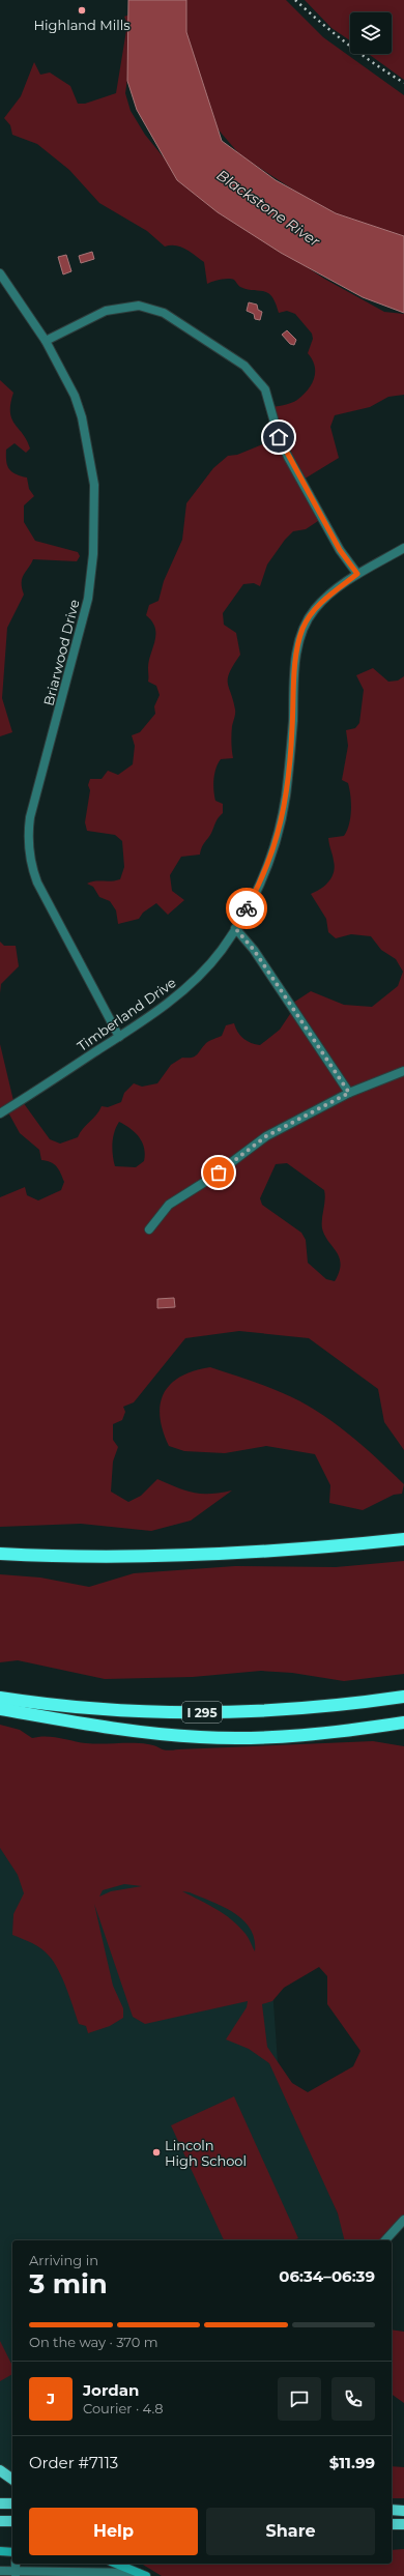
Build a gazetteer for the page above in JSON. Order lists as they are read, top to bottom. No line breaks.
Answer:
{"streets":{"highway":["I 295"],"street":["Briarwood Drive","Timberland Drive"]},"crossings":[["Briarwood Drive","Timberland Drive"]],"water":["Blackstone River"],"places":["Highland Mills","Lincoln High School"],"page":{"heading":["3 min","Arriving in","06:34–06:39"],"panel":["Jordan","Courier · 4.8","Order #7113","$11.99"],"bar":"On the way · 370 m","round":"J","buttons":["Help","Share"]}}
